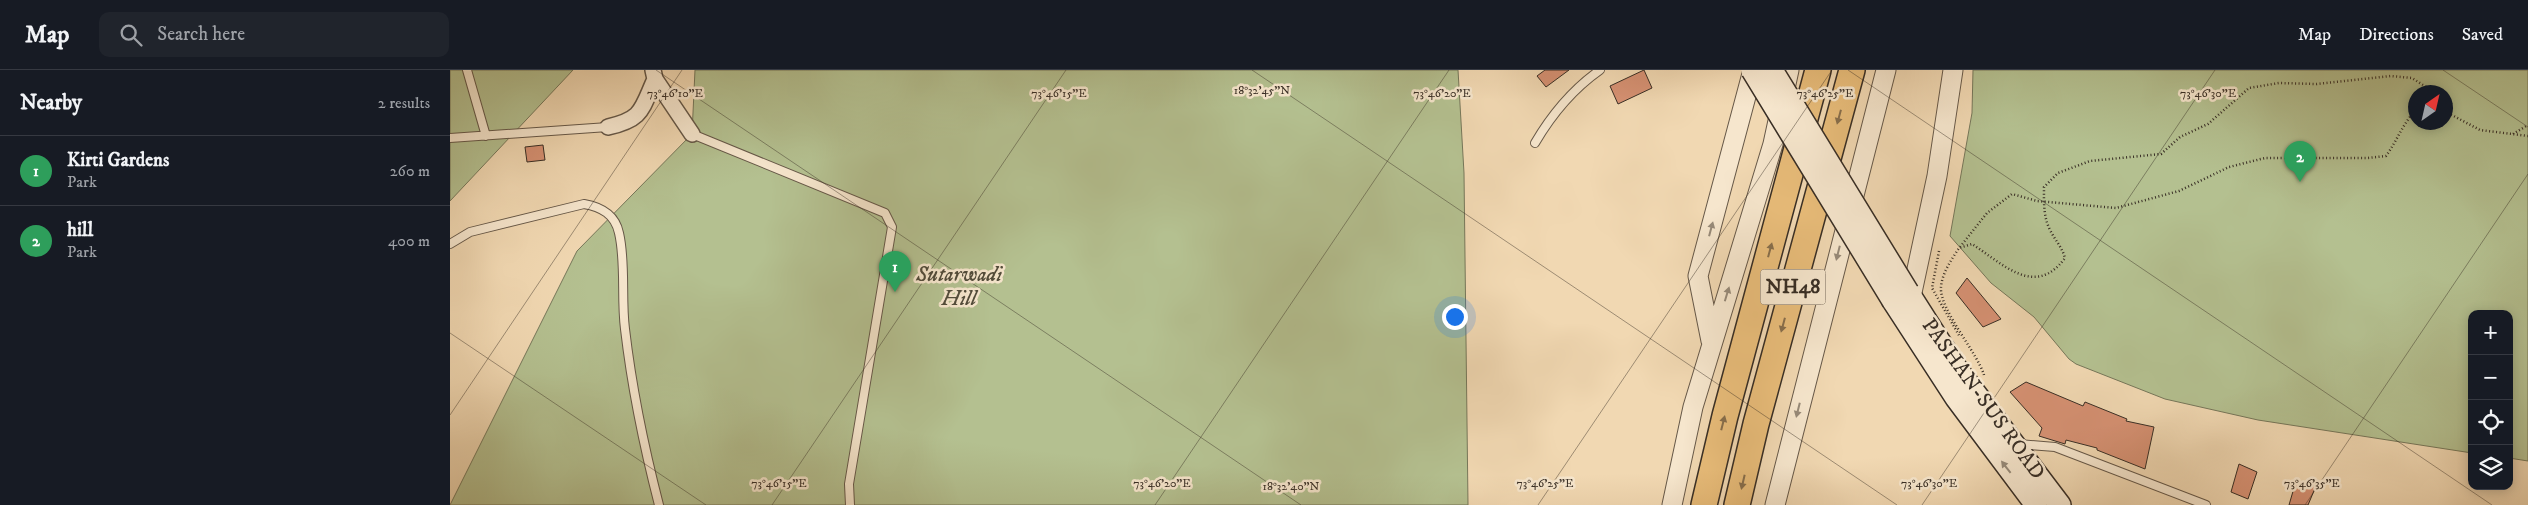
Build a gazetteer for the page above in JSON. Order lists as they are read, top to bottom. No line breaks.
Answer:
{"streets":{"highway":["NH48"],"main road":["PASHAN-SUS ROAD"]},"parks":["Sutarwadi Hill"],"north":"top right","page":{"header":"Map","search":"Search here","nav":["Map","Directions","Saved"],"heading":["Nearby","2 results"],"list":[{"mark":"1","name":"Kirti Gardens","note":"Park","value":"260 m"},{"mark":"2","name":"hill","note":"Park","value":"400 m"}],"pins":["2","1"],"map_buttons":["+","−"]},"coordinates":["18°32'45\"N","73°46'10\"E","73°46'15\"E","73°46'20\"E","73°46'30\"E","73°46'25\"E","73°46'35\"E","18°32'40\"N"]}
